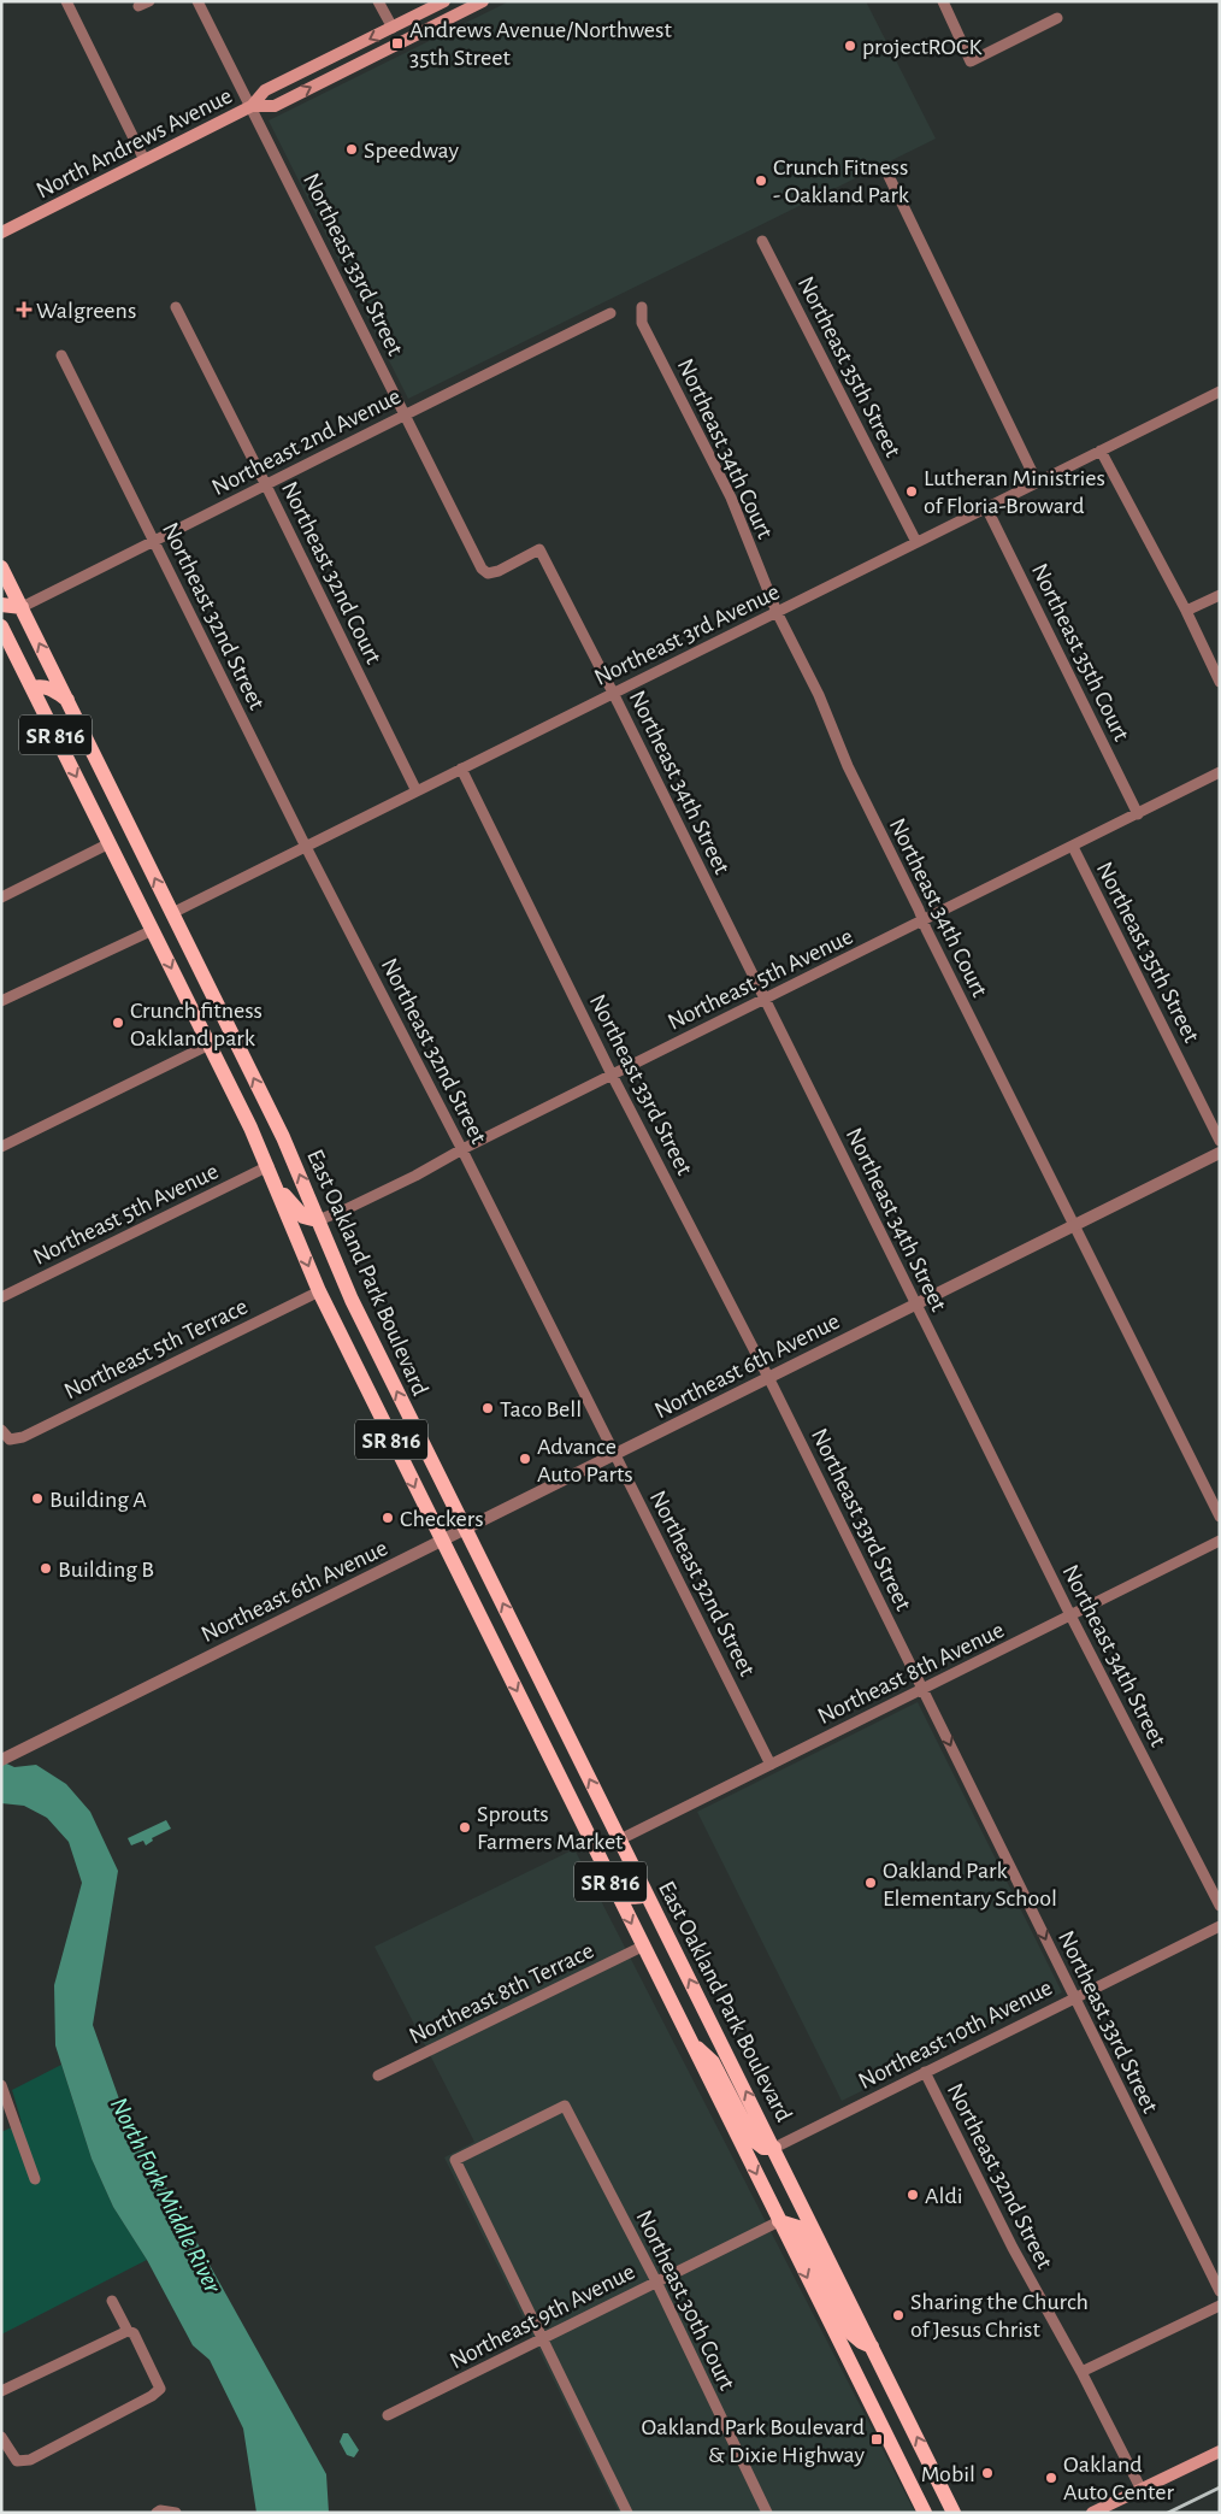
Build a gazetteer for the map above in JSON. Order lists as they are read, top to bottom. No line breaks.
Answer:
{"streets":{"main road":["North Andrews Avenue","SR 816","East Oakland Park Boulevard"],"street":["Northeast 33rd Street","Northeast 35th Street","Northeast 2nd Avenue","Northeast 34th Court","Northeast 32nd Court","Northeast 32nd Street","Northeast 3rd Avenue","Northeast 35th Court","Northeast 34th Street","Northeast 5th Avenue","Northeast 5th Terrace","Northeast 6th Avenue","Northeast 8th Avenue","Northeast 8th Terrace","Northeast 10th Avenue","Northeast 30th Court","Northeast 9th Avenue"]},"crossings":[["North Andrews Avenue","Northeast 33rd Street"],["Northeast 33rd Street","Northeast 2nd Avenue"],["Northeast 33rd Street","Northeast 3rd Avenue"],["Northeast 33rd Street","Northeast 34th Street"],["Northeast 33rd Street","Northeast 5th Avenue"],["Northeast 33rd Street","Northeast 6th Avenue"],["Northeast 33rd Street","Northeast 8th Avenue"],["Northeast 33rd Street","Northeast 10th Avenue"],["Northeast 35th Street","Northeast 3rd Avenue"],["Northeast 35th Street","Northeast 5th Avenue"],["Northeast 2nd Avenue","Northeast 32nd Court"],["Northeast 2nd Avenue","Northeast 32nd Street"],["Northeast 2nd Avenue","East Oakland Park Boulevard"],["Northeast 34th Court","Northeast 3rd Avenue"],["Northeast 34th Court","Northeast 5th Avenue"],["Northeast 34th Court","Northeast 6th Avenue"],["Northeast 32nd Court","Northeast 3rd Avenue"],["Northeast 32nd Street","Northeast 3rd Avenue"],["Northeast 32nd Street","Northeast 5th Avenue"],["Northeast 32nd Street","Northeast 6th Avenue"],["Northeast 32nd Street","Northeast 8th Avenue"],["Northeast 32nd Street","Northeast 10th Avenue"],["Northeast 3rd Avenue","Northeast 35th Court"],["Northeast 3rd Avenue","Northeast 34th Street"],["Northeast 3rd Avenue","East Oakland Park Boulevard"],["Northeast 35th Court","Northeast 5th Avenue"],["Northeast 34th Street","Northeast 5th Avenue"],["Northeast 34th Street","Northeast 6th Avenue"],["Northeast 34th Street","Northeast 8th Avenue"],["Northeast 5th Avenue","East Oakland Park Boulevard"],["East Oakland Park Boulevard","Northeast 5th Terrace"],["East Oakland Park Boulevard","Northeast 6th Avenue"],["East Oakland Park Boulevard","Northeast 8th Avenue"],["East Oakland Park Boulevard","Northeast 8th Terrace"],["East Oakland Park Boulevard","Northeast 10th Avenue"],["East Oakland Park Boulevard","Northeast 9th Avenue"],["Northeast 30th Court","Northeast 9th Avenue"]],"water":["North Fork Middle River"],"places":{"transit":["Andrews Avenue/Northwest 35th Street","Oakland Park Boulevard & Dixie Highway"],"other":["projectROCK","Speedway","Crunch Fitness - Oakland Park","Lutheran Ministries of Floria-Broward","Crunch fitness Oakland park","Taco Bell","Advance Auto Parts","Building A","Checkers","Building B","Sprouts Farmers Market","Oakland Park Elementary School","Aldi","Sharing the Church of Jesus Christ","Mobil","Oakland Auto Center"],"health":["Walgreens"]}}
